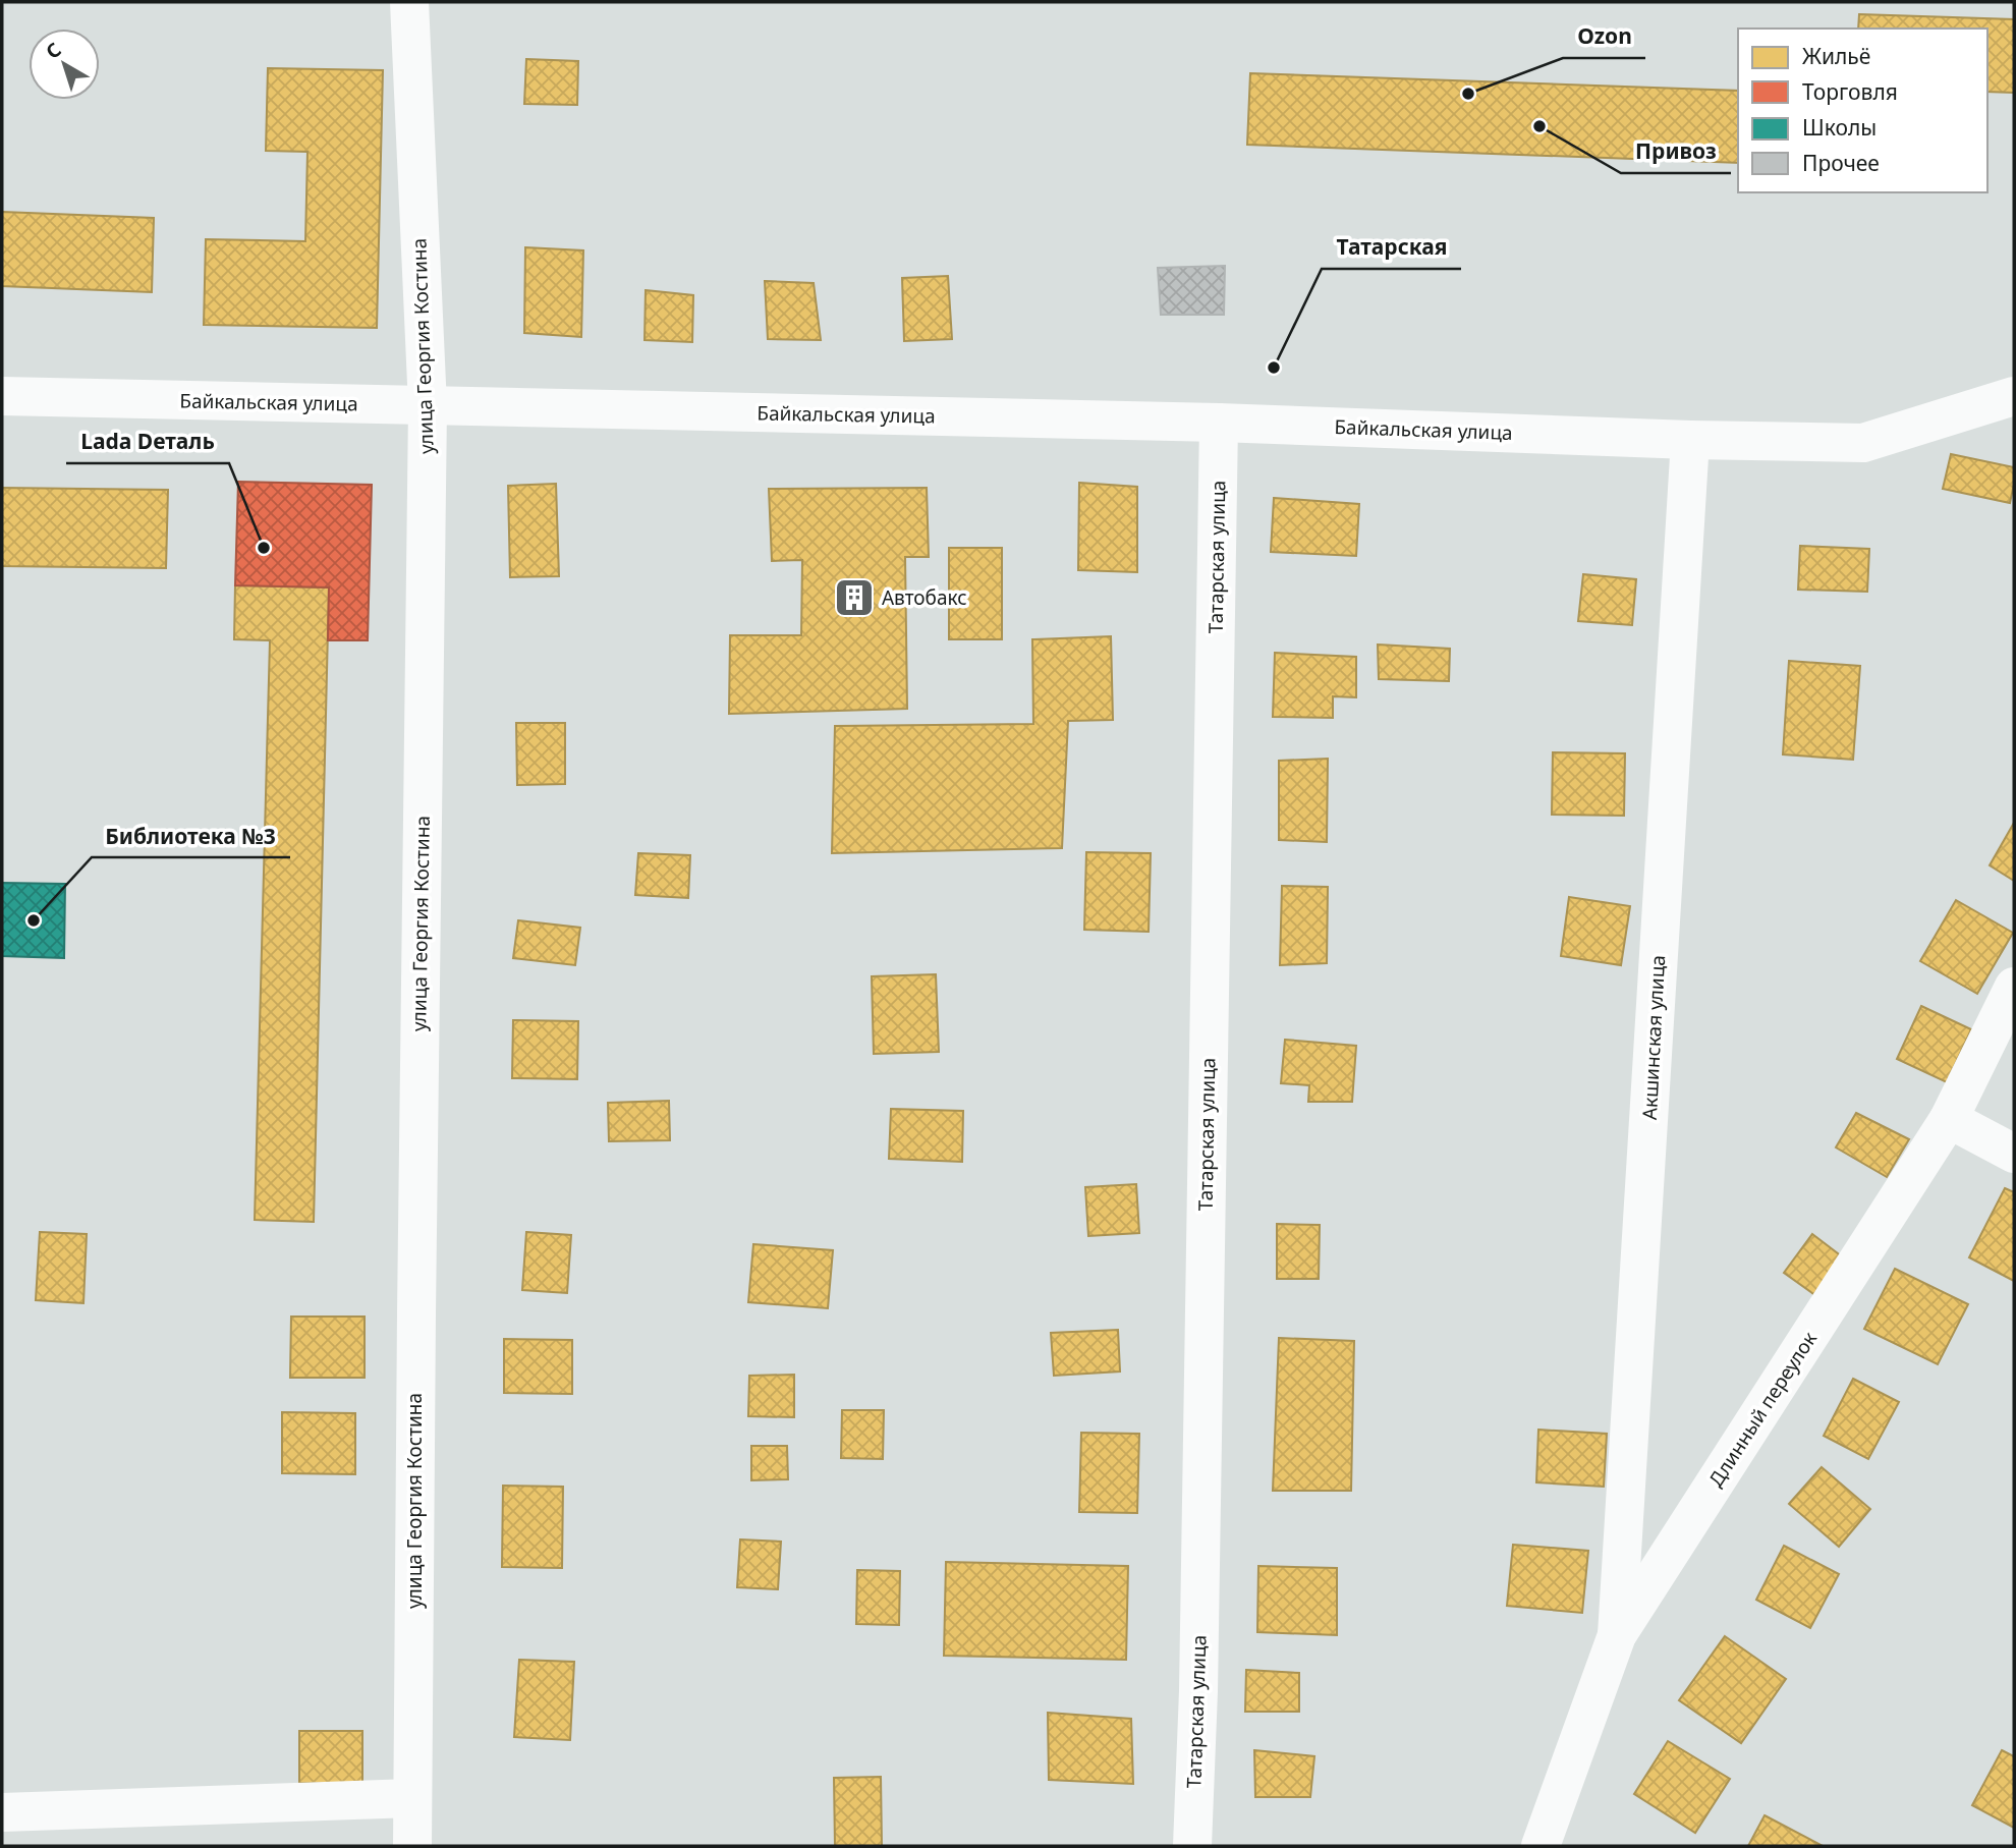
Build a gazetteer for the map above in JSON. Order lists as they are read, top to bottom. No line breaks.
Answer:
{"streets":{"street":["улица Георгия Костина","Байкальская улица","Татарская улица","Акшинская улица","Длинный переулок"]},"crossings":[["улица Георгия Костина","Байкальская улица"],["Байкальская улица","Татарская улица"],["Байкальская улица","Акшинская улица"],["Акшинская улица","Длинный переулок"]],"places":{"other":["Ozon","Привоз","Татарская","Lada Dеталь","Библиотека №3"],"building":["Автобакс"]},"legend":["Жильё","Торговля","Школы","Прочее"],"north":"top left"}
